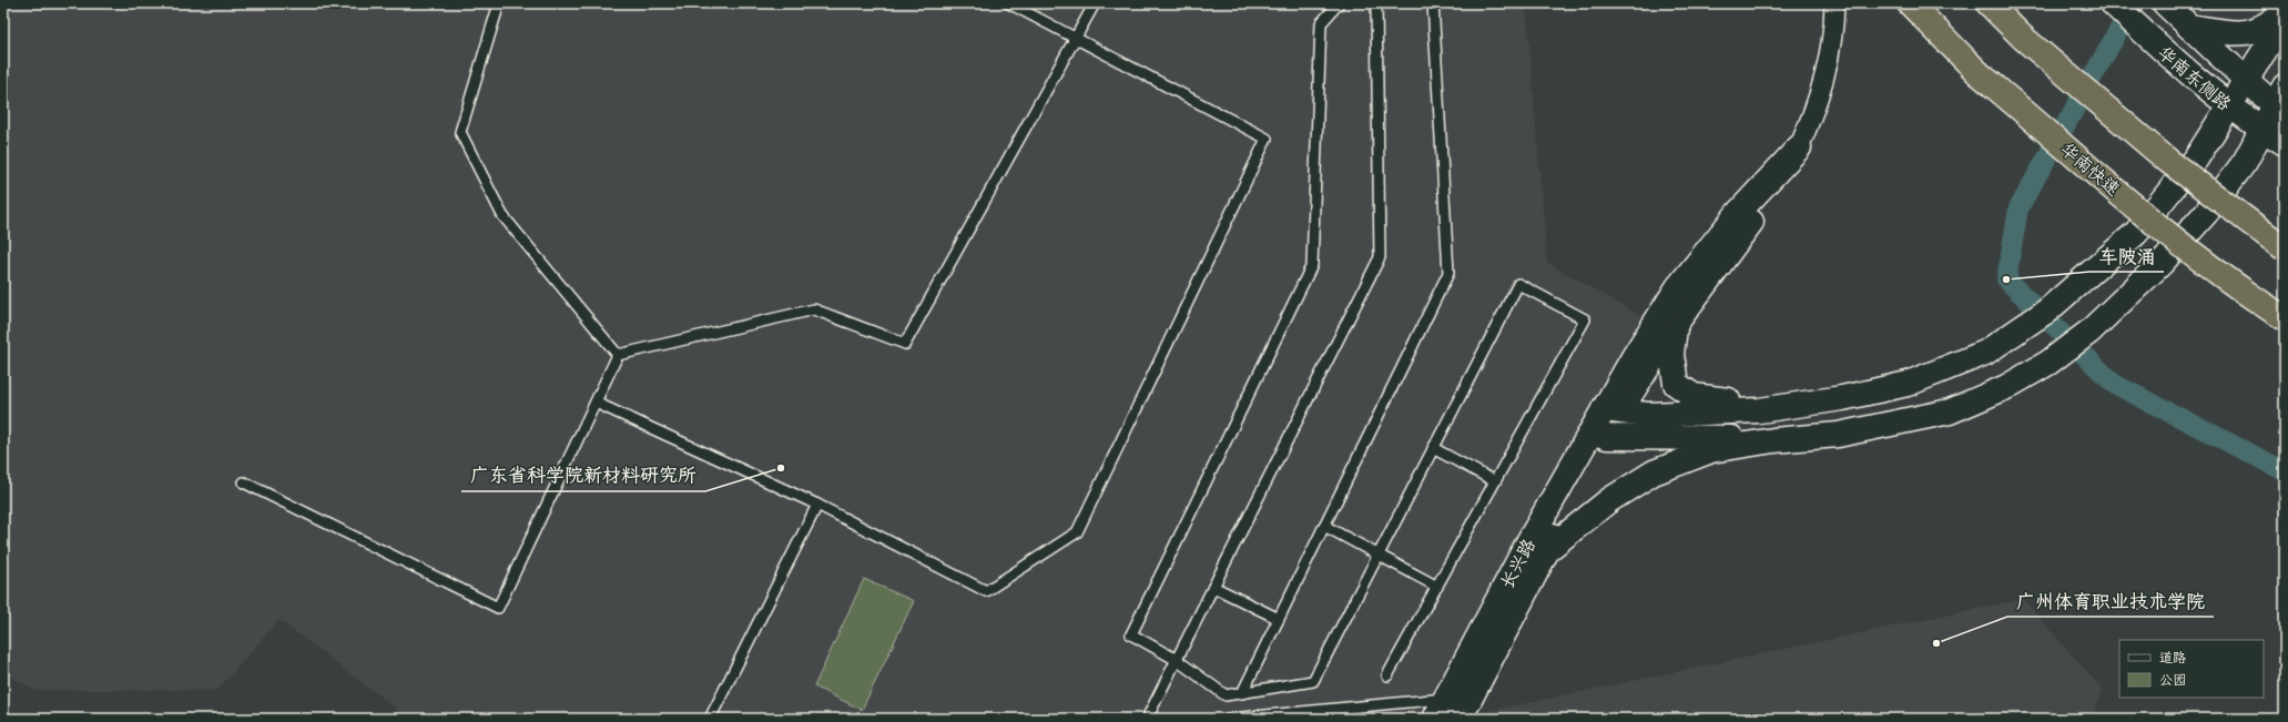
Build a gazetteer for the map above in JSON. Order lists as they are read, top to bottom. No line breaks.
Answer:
{"streets":{"highway":["华南快速"],"street":["华南东侧路","长兴路"]},"places":["车陂涌","广东省科学院新材料研究所","广州体育职业技术学院"],"legend":["道路","公园"]}
